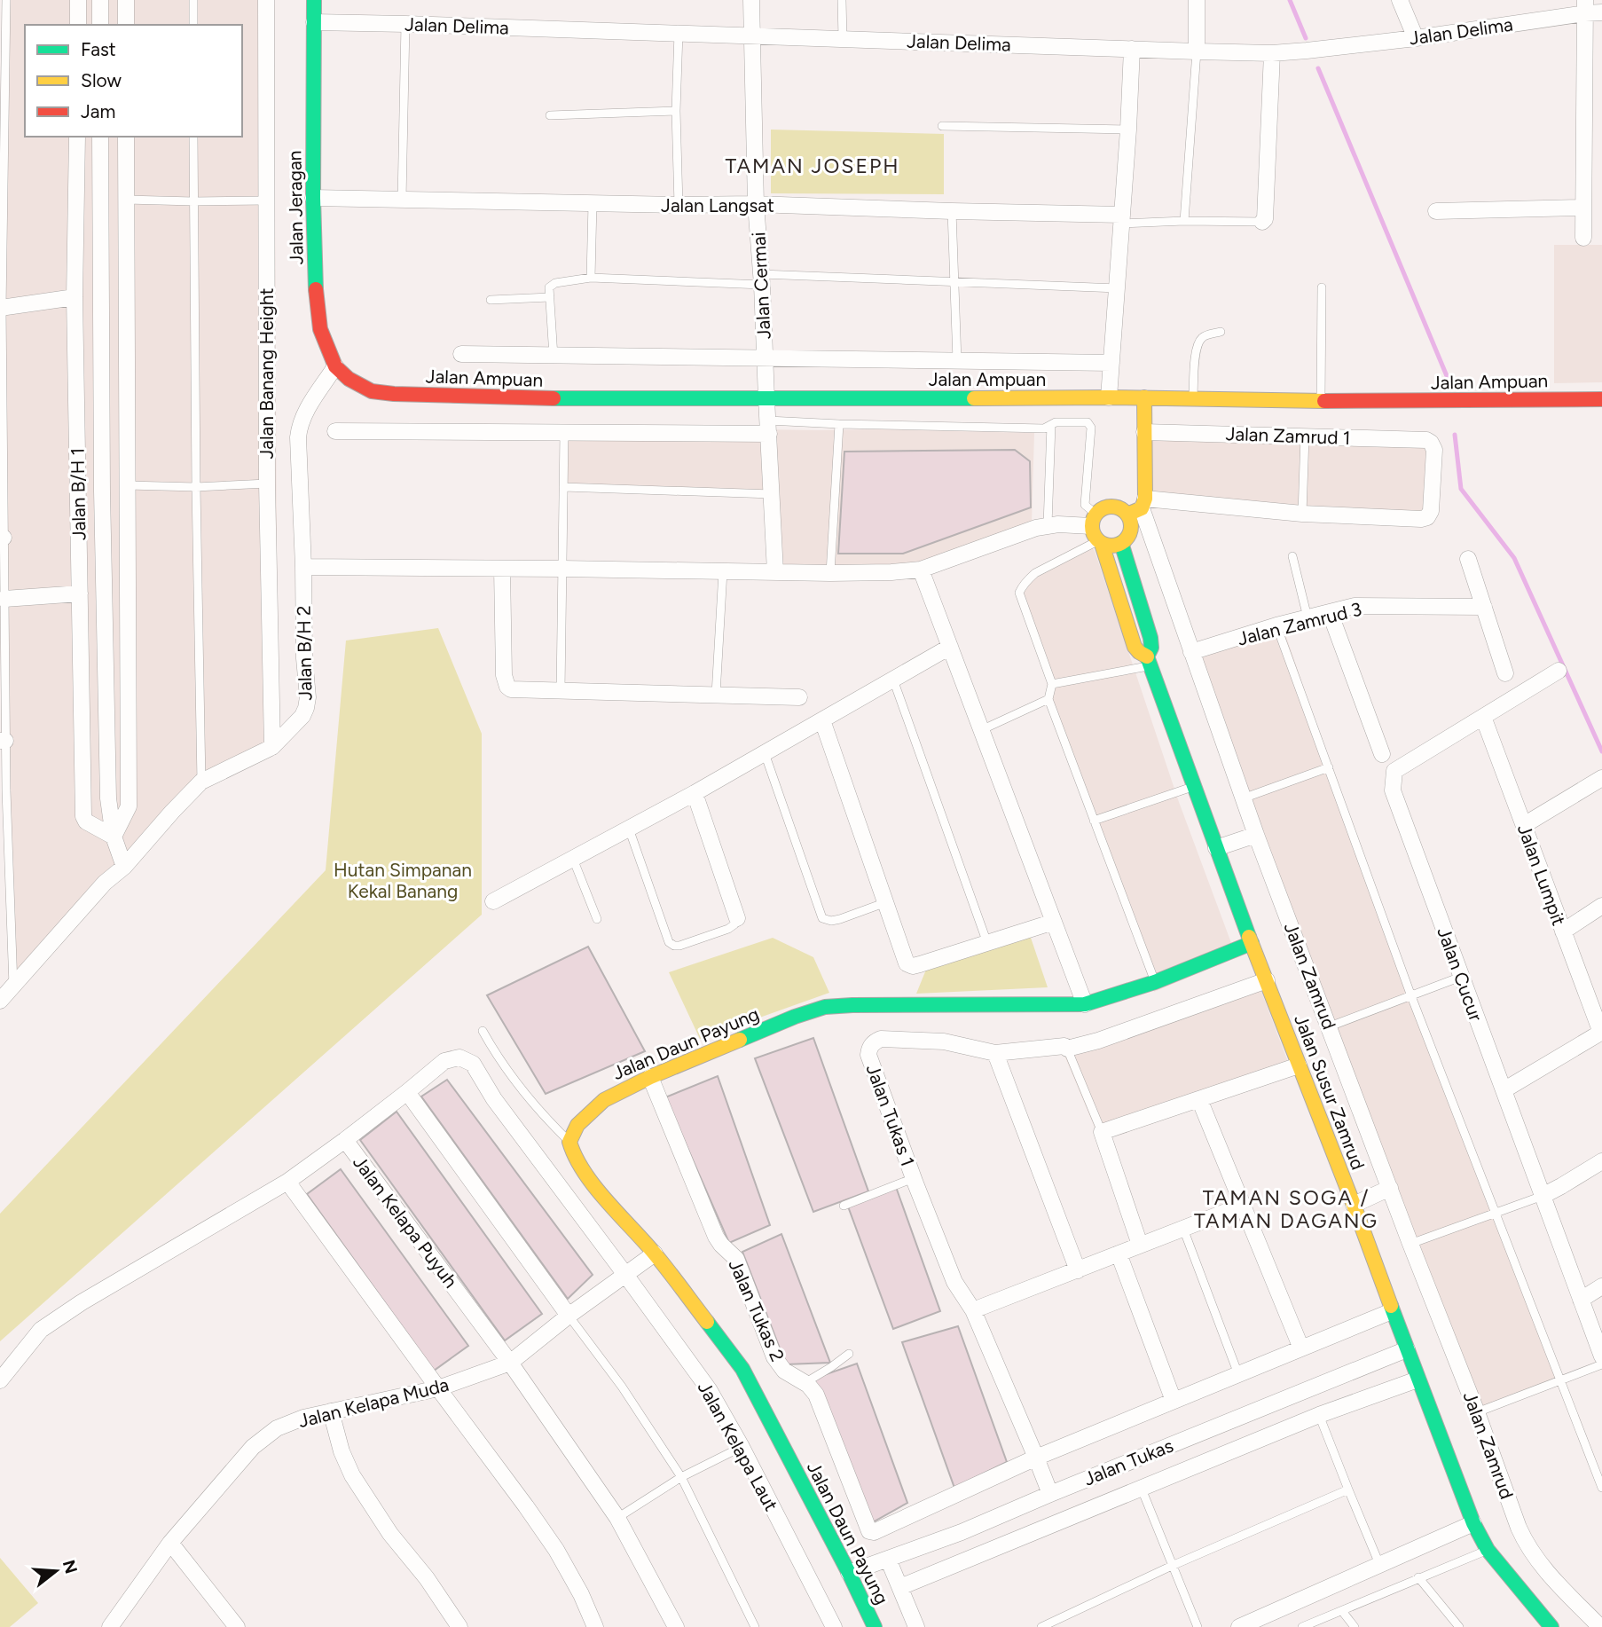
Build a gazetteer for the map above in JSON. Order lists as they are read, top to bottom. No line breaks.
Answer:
{"streets":{"street":["Jalan Delima","Jalan Langsat","Jalan Jeragan","Jalan Cermai","Jalan Banang Height","Jalan Ampuan","Jalan Zamrud 1","Jalan B/H 1","Jalan Zamrud 3","Jalan B/H 2","Jalan Lumpit","Jalan Cucur","Jalan Zamrud","Jalan Daun Payung","Jalan Susur Zamrud","Jalan Tukas 1","Jalan Kelapa Puyuh","Jalan Tukas 2","Jalan Kelapa Muda","Jalan Kelapa Laut","Jalan Tukas"]},"crossings":[["Jalan Delima","Jalan Jeragan"],["Jalan Delima","Jalan Cermai"],["Jalan Langsat","Jalan Jeragan"],["Jalan Langsat","Jalan Cermai"],["Jalan Jeragan","Jalan Ampuan"],["Jalan Jeragan","Jalan B/H 2"],["Jalan Cermai","Jalan Ampuan"],["Jalan Banang Height","Jalan B/H 2"],["Jalan Ampuan","Jalan B/H 2"],["Jalan Ampuan","Jalan Zamrud"],["Jalan Zamrud 1","Jalan Zamrud"],["Jalan Zamrud 3","Jalan Zamrud"],["Jalan Lumpit","Jalan Cucur"],["Jalan Daun Payung","Jalan Susur Zamrud"],["Jalan Daun Payung","Jalan Tukas 2"],["Jalan Daun Payung","Jalan Kelapa Muda"],["Jalan Daun Payung","Jalan Tukas"],["Jalan Susur Zamrud","Jalan Tukas 1"],["Jalan Susur Zamrud","Jalan Tukas"],["Jalan Tukas 1","Jalan Tukas 2"],["Jalan Tukas 1","Jalan Tukas"],["Jalan Kelapa Puyuh","Jalan Kelapa Muda"],["Jalan Kelapa Puyuh","Jalan Kelapa Laut"],["Jalan Kelapa Muda","Jalan Kelapa Laut"]],"districts":["TAMAN JOSEPH","TAMAN SOGA / TAMAN DAGANG"],"parks":["Hutan Simpanan Kekal Banang"],"legend":["Fast","Slow","Jam"],"north":"right"}
